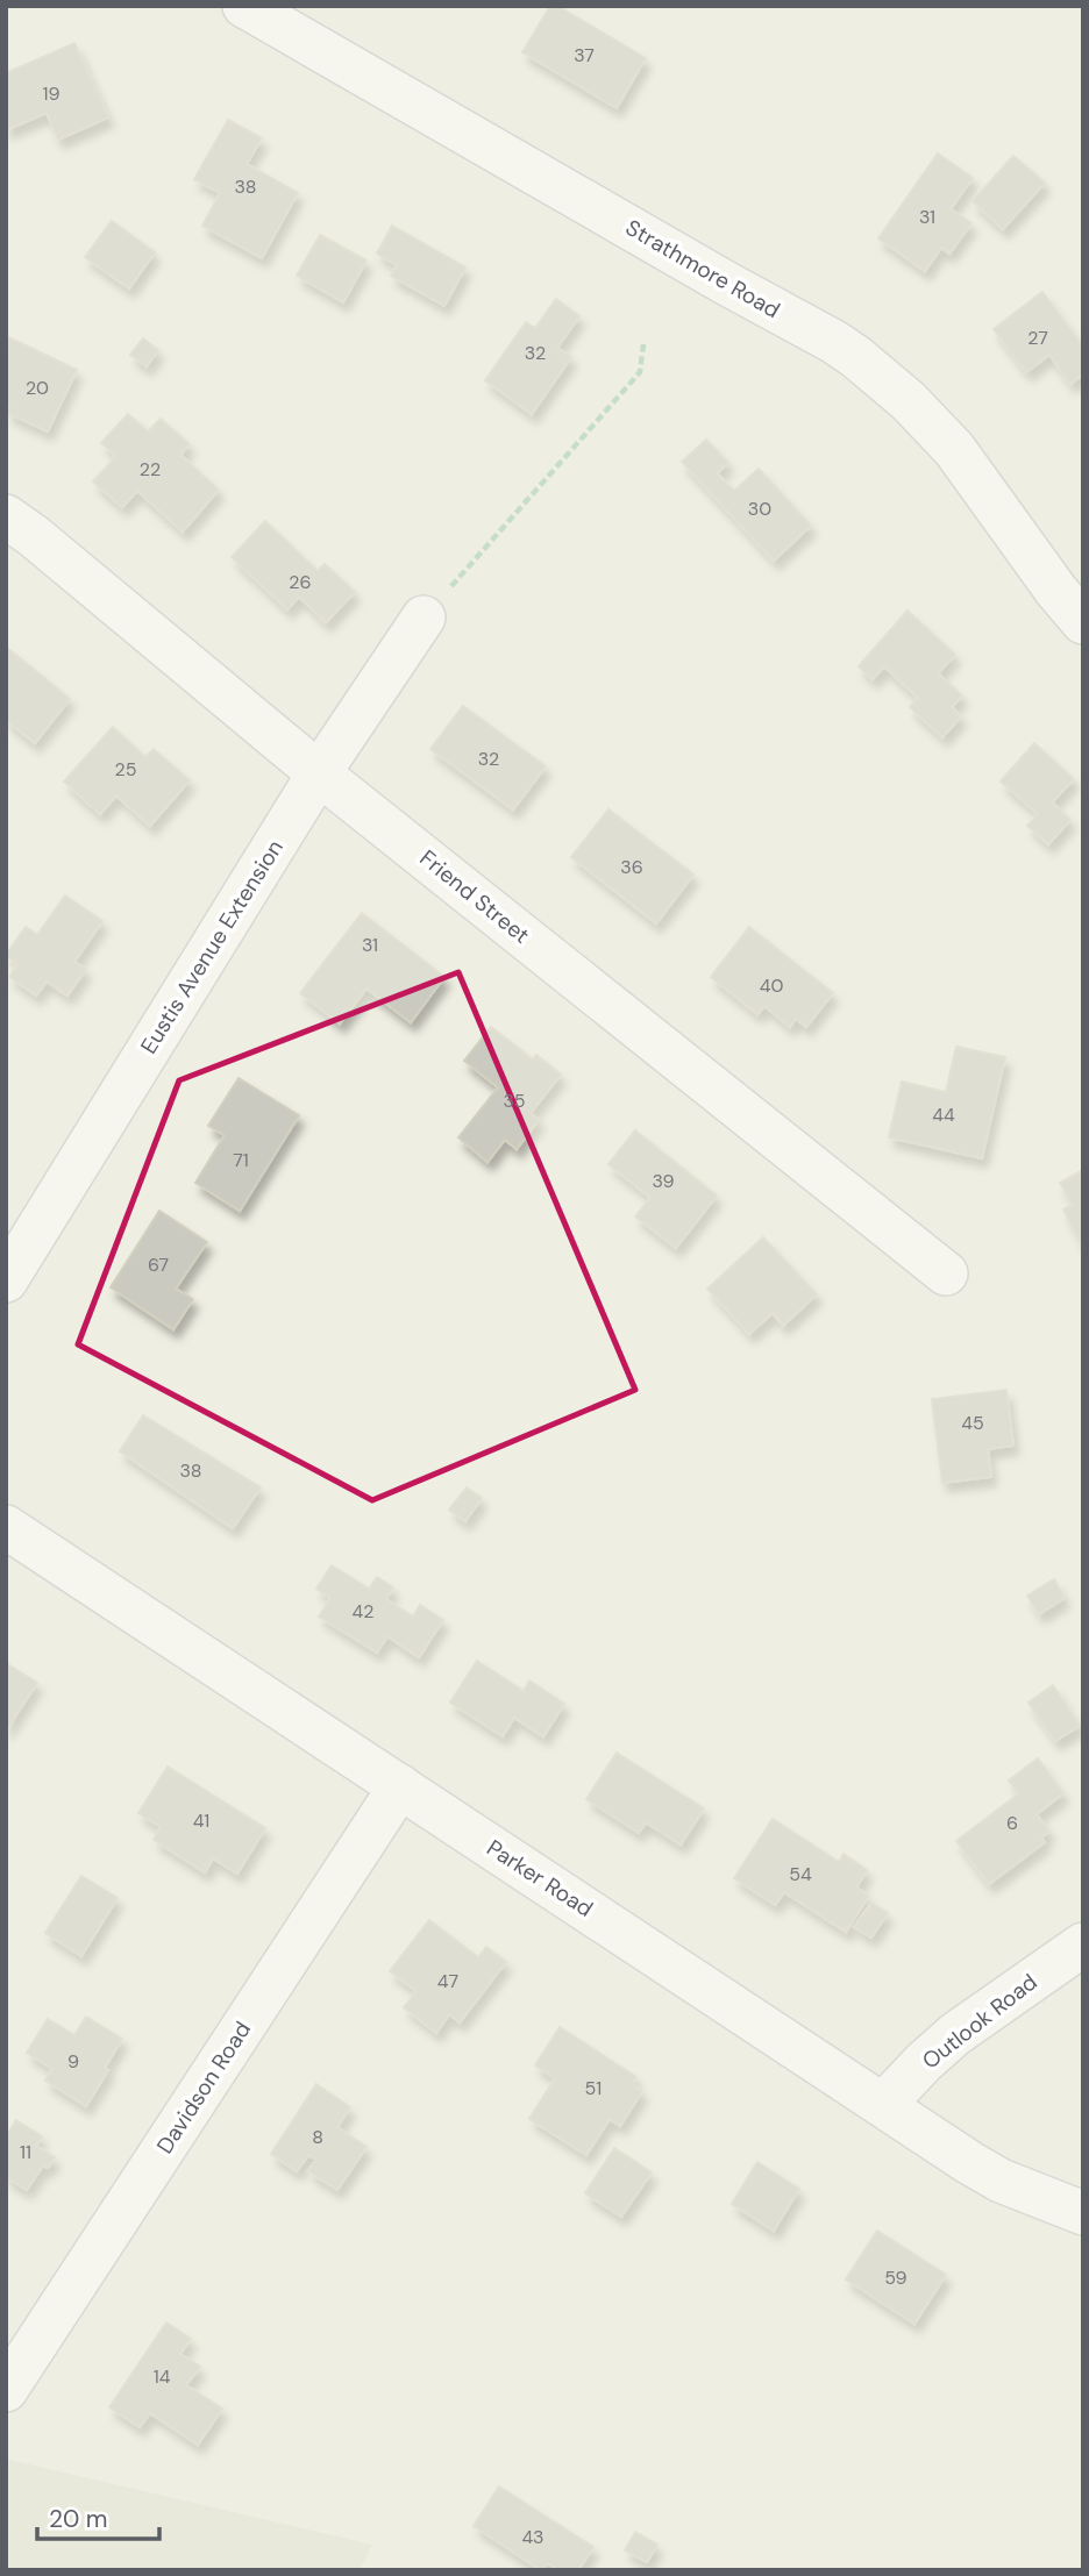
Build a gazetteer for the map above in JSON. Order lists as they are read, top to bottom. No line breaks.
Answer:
{"streets":{"street":["Strathmore Road","Friend Street","Eustis Avenue Extension","Parker Road","Outlook Road","Davidson Road"]},"crossings":[["Friend Street","Eustis Avenue Extension"],["Parker Road","Outlook Road"],["Parker Road","Davidson Road"]],"house_numbers":["37","19","38","31","27","32","20","22","30","26","32","25","36","31","40","35","44","71","39","67","45","38","42","41","6","54","47","9","51","8","11","59","14","43"],"scale_bar":"20 m"}
